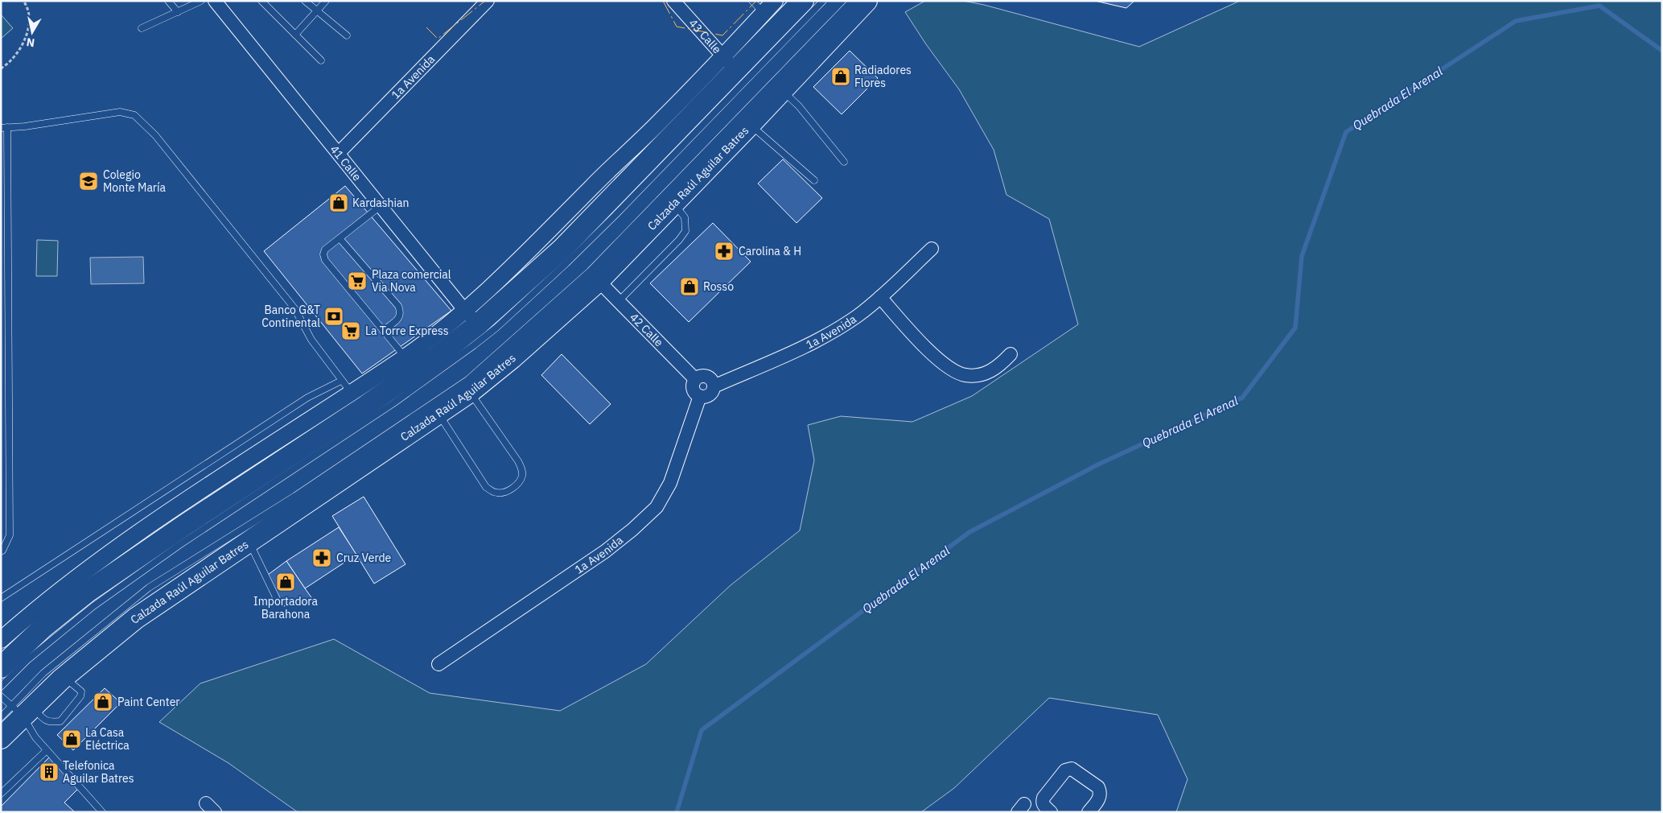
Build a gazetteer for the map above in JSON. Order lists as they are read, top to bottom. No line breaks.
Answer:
{"streets":{"highway":["Calzada Raúl Aguilar Batres"],"street":["43 Calle","1a Avenida","41 Calle","42 Calle"]},"crossings":[["1a Avenida","41 Calle"],["1a Avenida","42 Calle"],["Calzada Raúl Aguilar Batres","42 Calle"]],"water":["Quebrada El Arenal"],"places":{"shop":["Radiadores Flores","Kardashian","Rosso","Importadora Barahona","Paint Center","La Casa Eléctrica"],"school or university":["Colegio Monte María"],"pharmacy":["Carolina & H","Cruz Verde"],"supermarket":["Plaza comercial Via Nova","La Torre Express"],"bank":["Banco G&T Continental"],"building":["Telefonica Aguilar Batres"]},"north":"bottom"}
